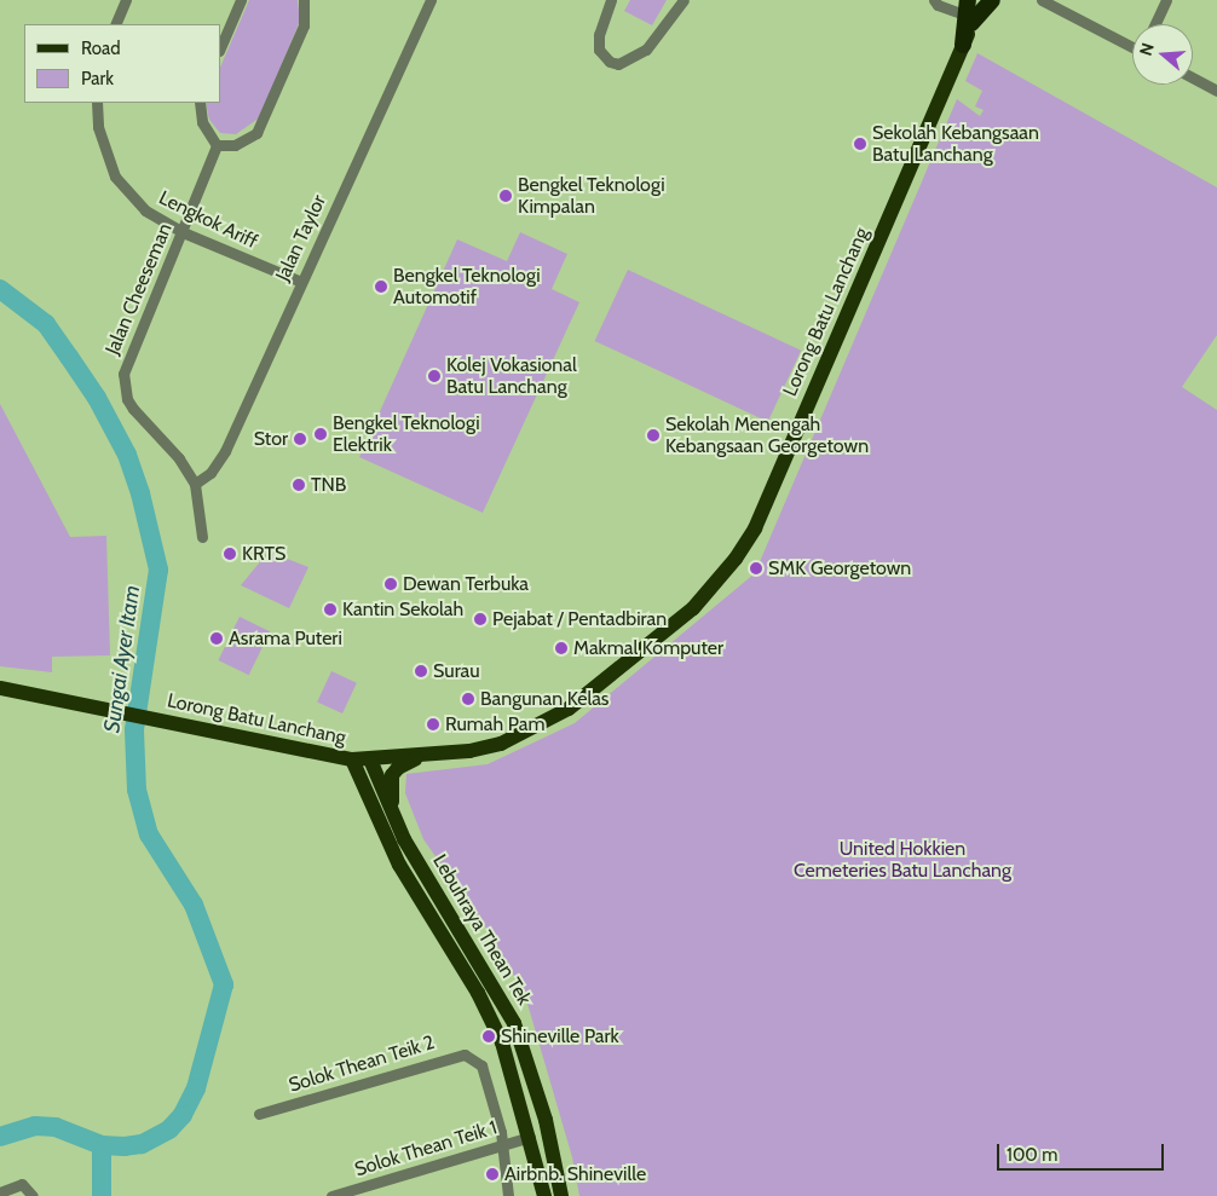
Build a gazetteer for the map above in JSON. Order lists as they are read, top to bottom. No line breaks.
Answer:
{"streets":{"main road":["Lorong Batu Lanchang","Lebuhraya Thean Tek"],"street":["Lengkok Ariff","Jalan Taylor","Jalan Cheeseman","Solok Thean Teik 2","Solok Thean Teik 1"]},"crossings":[["Lengkok Ariff","Jalan Taylor"],["Lengkok Ariff","Jalan Cheeseman"],["Jalan Taylor","Jalan Cheeseman"],["Lorong Batu Lanchang","Lebuhraya Thean Tek"],["Lebuhraya Thean Tek","Solok Thean Teik 1"],["Solok Thean Teik 2","Solok Thean Teik 1"]],"water":["Sungai Ayer Itam"],"parks":["United Hokkien Cemeteries Batu Lanchang"],"places":["Sekolah Kebangsaan Batu Lanchang","Bengkel Teknologi Kimpalan","Bengkel Teknologi Automotif","Kolej Vokasional Batu Lanchang","Bengkel Teknologi Elektrik","Sekolah Menengah Kebangsaan Georgetown","Stor","TNB","KRTS","SMK Georgetown","Dewan Terbuka","Kantin Sekolah","Pejabat / Pentadbiran","Asrama Puteri","Makmal Komputer","Surau","Bangunan Kelas","Rumah Pam","Shineville Park","Airbnb. Shineville"],"legend":["Road","Park"],"scale_bar":"100 m","north":"left"}
